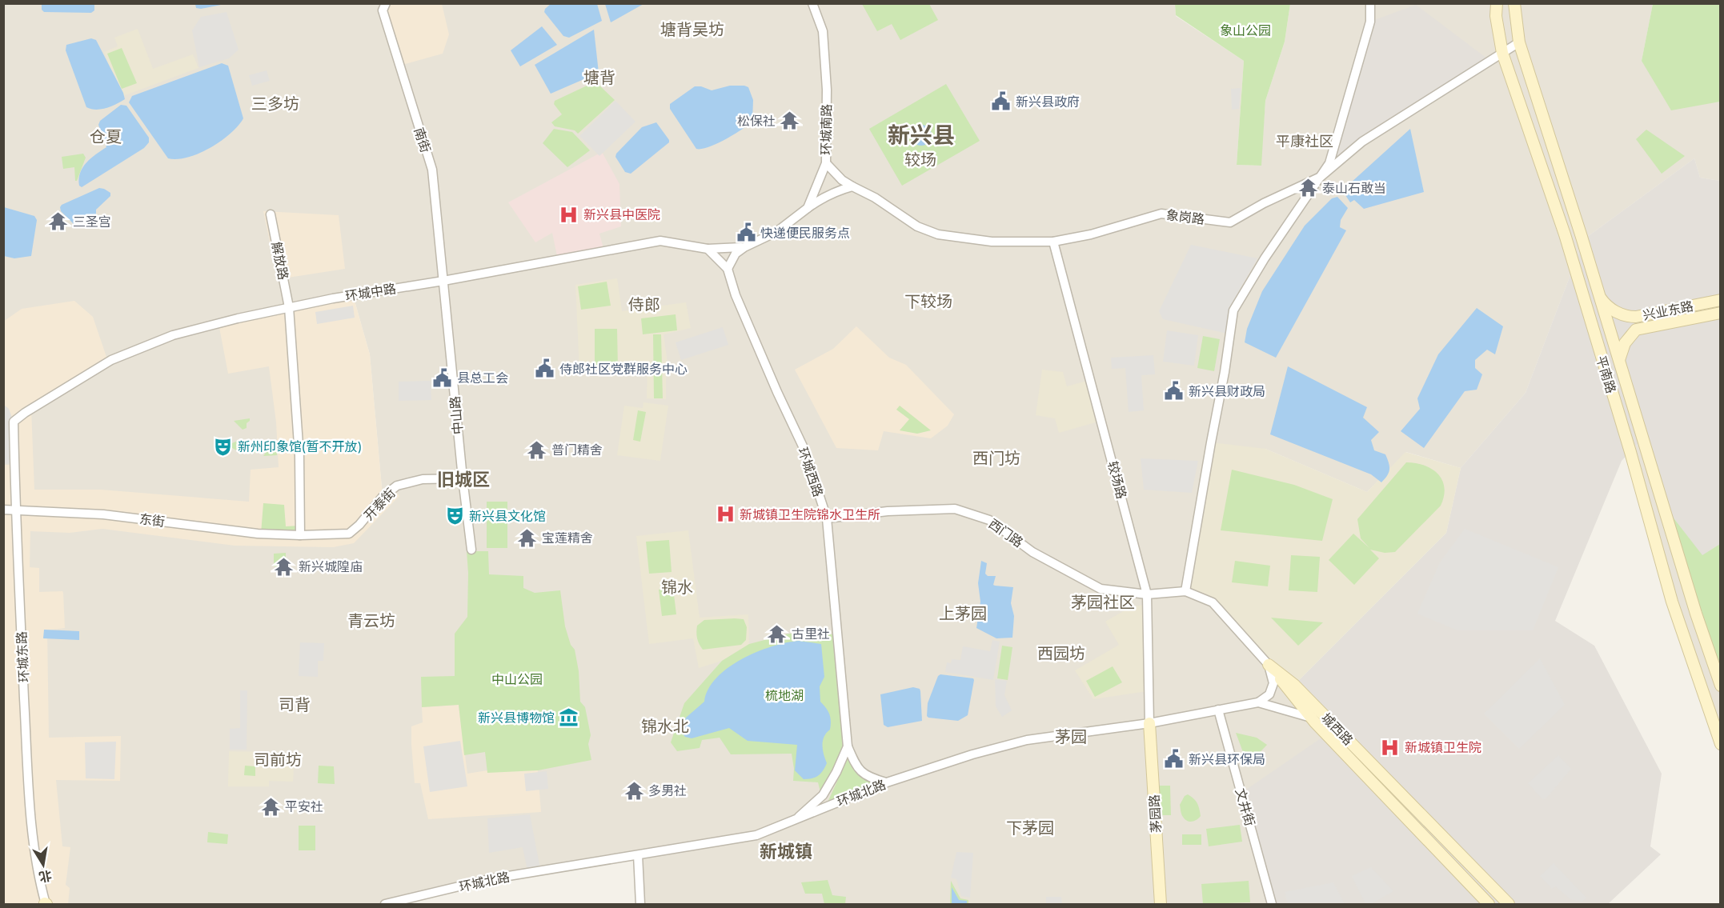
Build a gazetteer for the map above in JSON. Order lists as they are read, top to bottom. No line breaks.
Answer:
{"streets":{"main road":["兴业东路","平南路","城西路","茅园路"],"street":["环城南路","南街","象岗路","解放路","环城中路","中山路","环城西路","较场路","开泰街","东街","西门路","环城东路","环城北路","文井街"]},"crossings":[["环城南路","象岗路"],["南街","环城中路"],["南街","中山路"],["象岗路","平南路"],["象岗路","较场路"],["解放路","环城中路"],["解放路","开泰街"],["解放路","东街"],["环城中路","中山路"],["环城中路","环城东路"],["兴业东路","平南路"],["中山路","开泰街"],["环城西路","西门路"],["环城西路","环城北路"],["较场路","西门路"],["较场路","城西路"],["较场路","环城北路"],["较场路","茅园路"],["开泰街","东街"],["东街","环城东路"],["西门路","城西路"],["城西路","环城北路"],["环城北路","文井街"],["环城北路","茅园路"]],"districts":["塘背吴坊","塘背","三多坊","新兴县","仓夏","平康社区","较场","下较场","侍郎","西门坊","旧城区","锦水","茅园社区","上茅园","青云坊","西园坊","司背","锦水北","茅园","司前坊","下茅园","新城镇"],"parks":["象山公园","中山公园","梳地湖"],"places":{"public building":["新兴县政府","快递便民服务点","侍郎社区党群服务中心","县总工会","新兴县财政局","新兴县环保局"],"temple":["松保社","泰山石敢当","三圣宫","普门精舍","宝莲精舍","新兴城隍庙","古里社","多男社","平安社"],"hospital":["新兴县中医院","新城镇卫生院锦水卫生所","新城镇卫生院"],"theatre":["新州印象馆(暂不开放)","新兴县文化馆"],"museum":["新兴县博物馆"]},"north":"bottom"}
